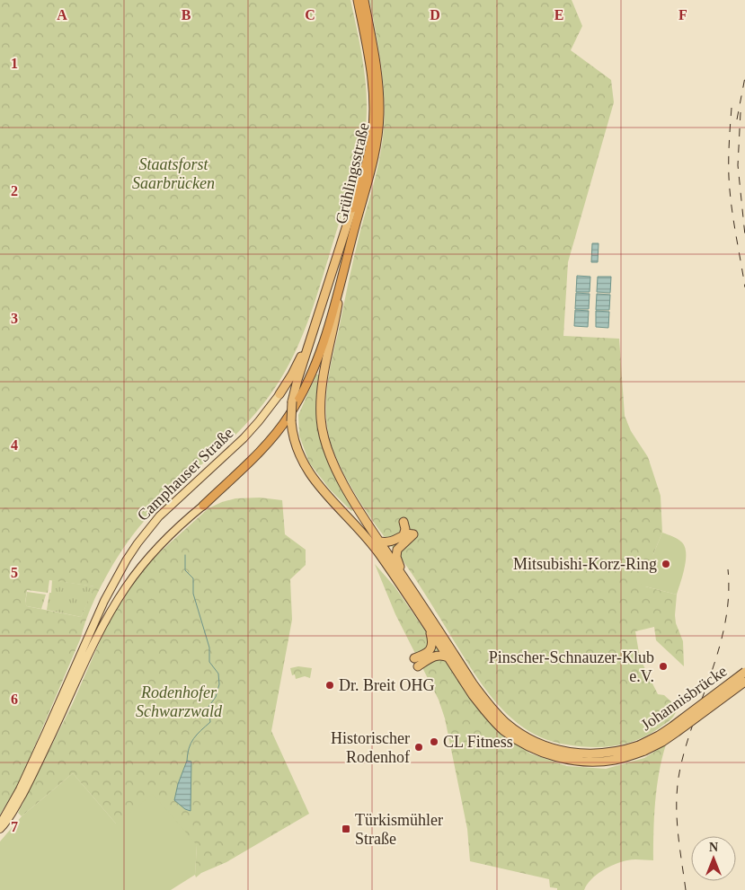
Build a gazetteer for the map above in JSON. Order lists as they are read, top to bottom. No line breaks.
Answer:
{"streets":{"highway":["Grühlingsstraße","Camphauser Straße","Johannisbrücke"]},"parks":["Staatsforst Saarbrücken","Rodenhofer Schwarzwald"],"places":{"other":["Mitsubishi-Korz-Ring","Pinscher-Schnauzer-Klub e.V.","Dr. Breit OHG","CL Fitness","Historischer Rodenhof"],"transit":["Türkismühler Straße"]},"north":"top","grid":{"columns":["A","B","C","D","E","F"],"rows":["1","2","3","4","5","6","7"]}}
